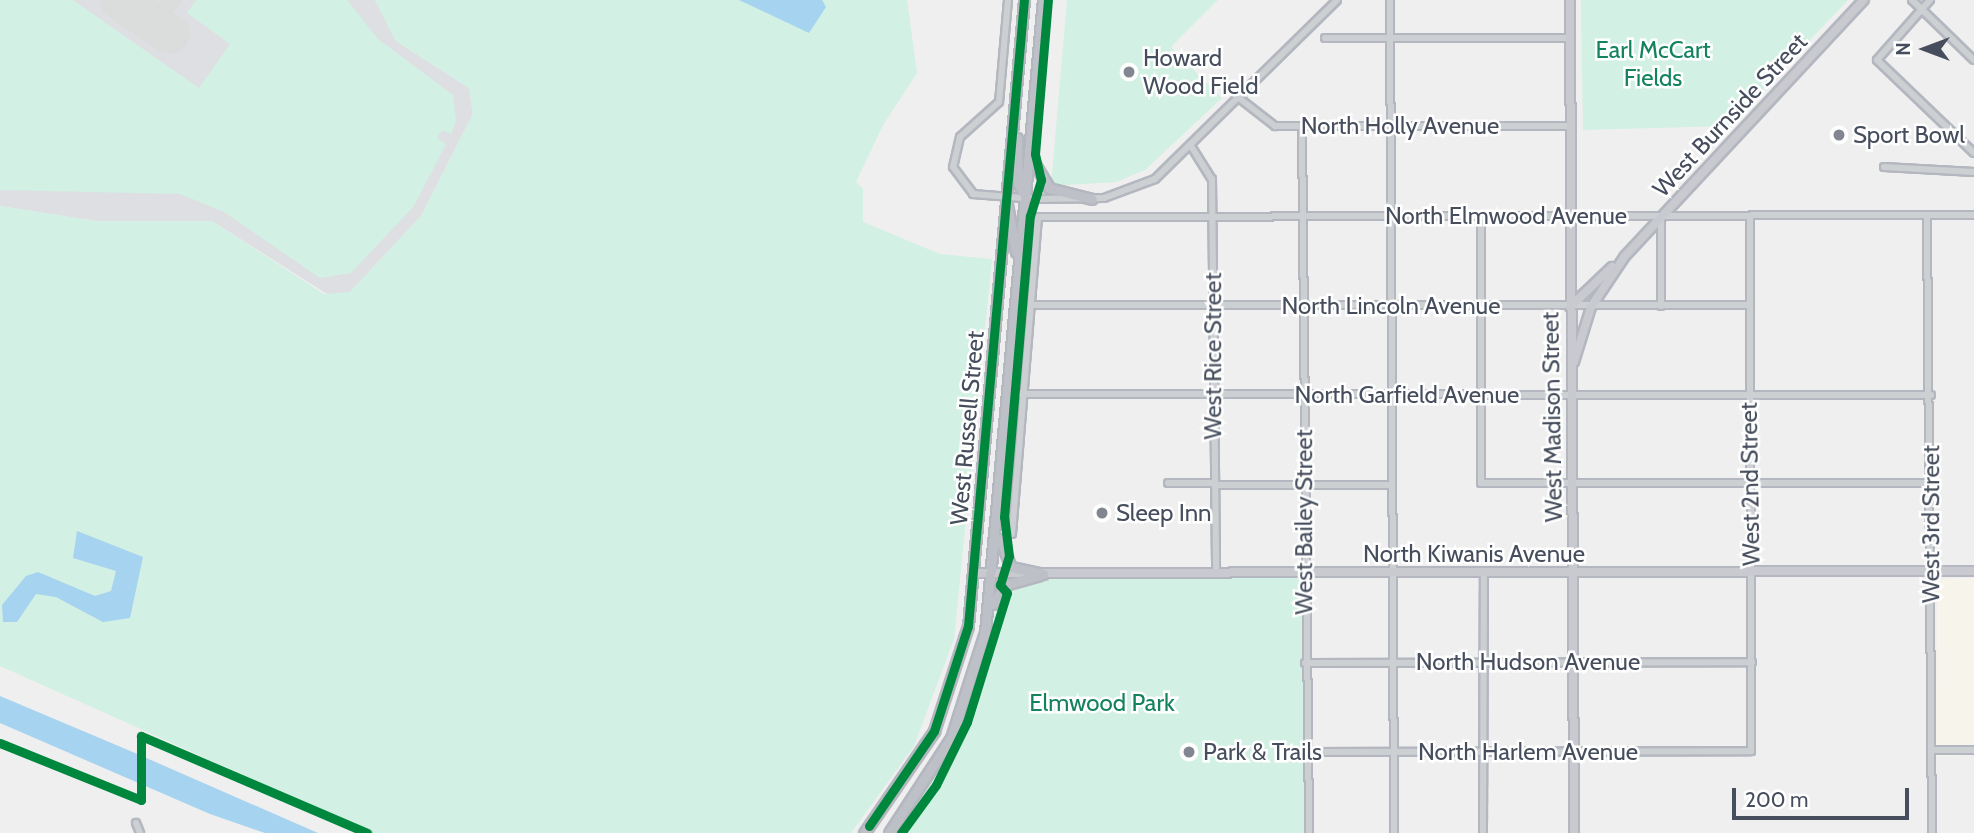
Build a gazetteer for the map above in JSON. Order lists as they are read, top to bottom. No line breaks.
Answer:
{"streets":{"highway":["West Russell Street"],"main road":["West Burnside Street","West Madison Street","North Kiwanis Avenue"],"street":["North Holly Avenue","North Elmwood Avenue","North Lincoln Avenue","West Rice Street","North Garfield Avenue","West 2nd Street","West Bailey Street","West 3rd Street","North Hudson Avenue","North Harlem Avenue"]},"crossings":[["West Burnside Street","North Elmwood Avenue"],["West Burnside Street","North Lincoln Avenue"],["West Burnside Street","West Madison Street"],["North Holly Avenue","West Madison Street"],["North Holly Avenue","West Bailey Street"],["North Elmwood Avenue","North Lincoln Avenue"],["North Elmwood Avenue","West Rice Street"],["North Elmwood Avenue","West Madison Street"],["North Elmwood Avenue","West 2nd Street"],["North Elmwood Avenue","West Bailey Street"],["North Elmwood Avenue","West 3rd Street"],["North Lincoln Avenue","West Rice Street"],["North Lincoln Avenue","West Madison Street"],["North Lincoln Avenue","West 2nd Street"],["North Lincoln Avenue","West Bailey Street"],["West Rice Street","North Garfield Avenue"],["West Rice Street","North Kiwanis Avenue"],["North Garfield Avenue","West Madison Street"],["North Garfield Avenue","West Russell Street"],["North Garfield Avenue","West 2nd Street"],["North Garfield Avenue","West Bailey Street"],["North Garfield Avenue","West 3rd Street"],["West Madison Street","North Kiwanis Avenue"],["West Madison Street","North Hudson Avenue"],["West Madison Street","North Harlem Avenue"],["West Russell Street","North Kiwanis Avenue"],["West 2nd Street","North Kiwanis Avenue"],["West 2nd Street","North Hudson Avenue"],["West 2nd Street","North Harlem Avenue"],["West Bailey Street","North Kiwanis Avenue"],["West Bailey Street","North Hudson Avenue"],["West Bailey Street","North Harlem Avenue"],["West 3rd Street","North Kiwanis Avenue"]],"parks":["Earl McCart Fields","Elmwood Park"],"places":["Howard Wood Field","Sport Bowl","Sleep Inn","Park & Trails"],"scale_bar":"200 m","north":"left"}
